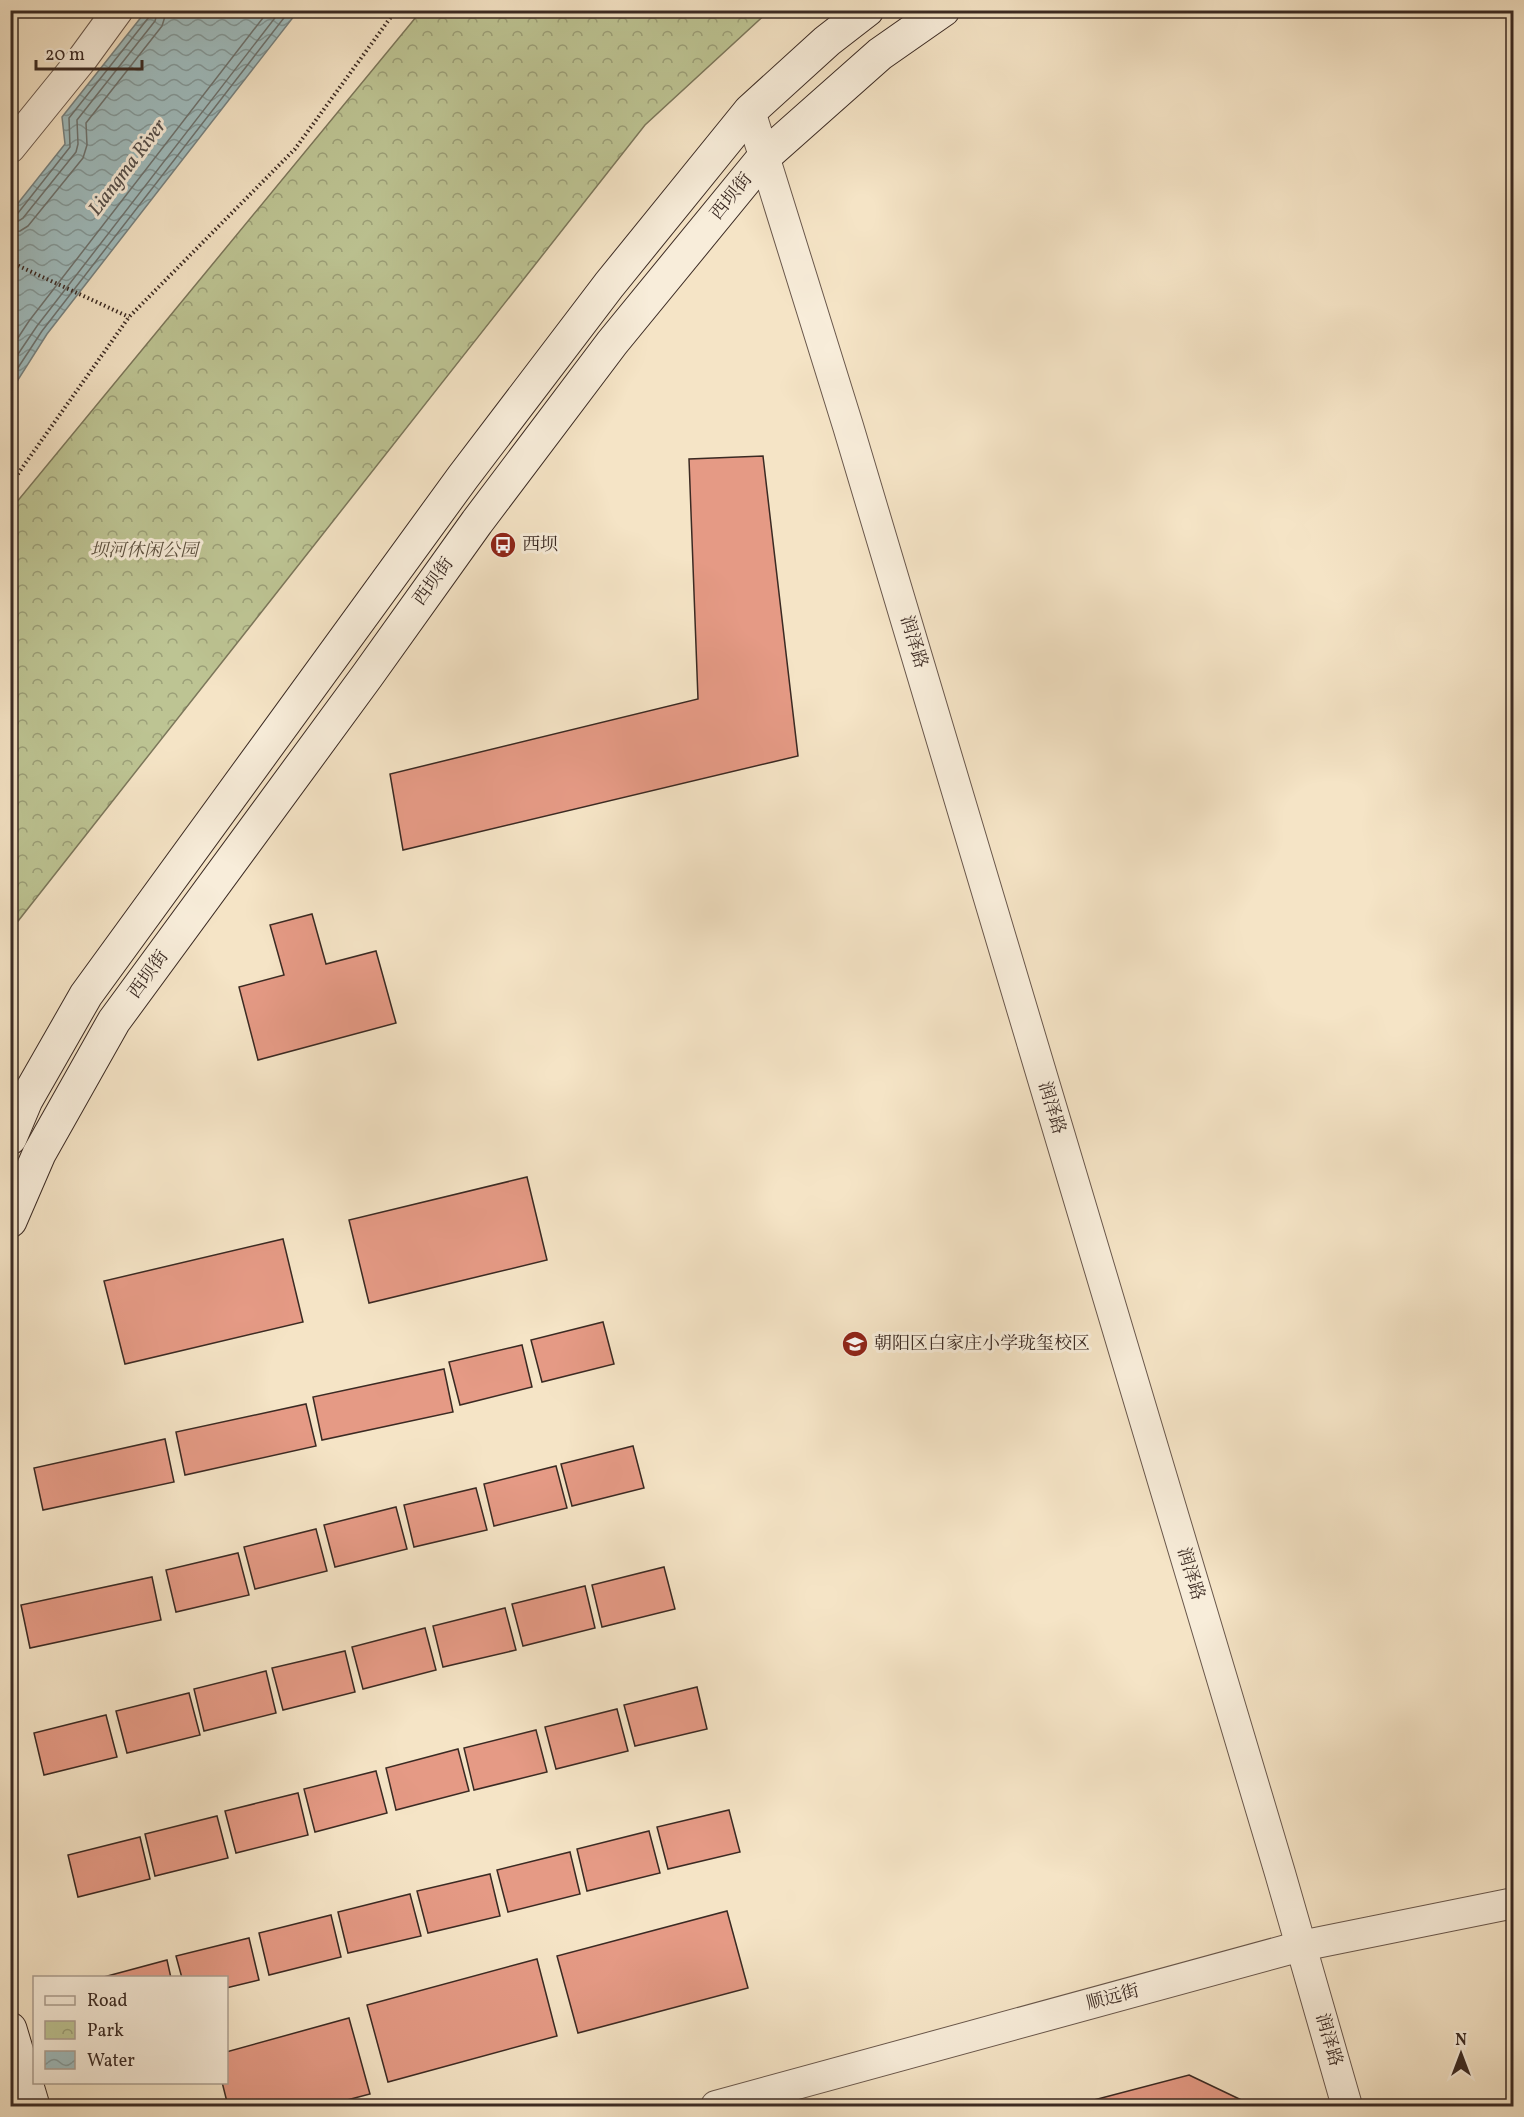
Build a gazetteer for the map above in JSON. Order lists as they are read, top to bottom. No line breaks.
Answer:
{"streets":{"street":["西坝街","润泽路","顺远街"]},"crossings":[["西坝街","润泽路"],["润泽路","顺远街"]],"water":["Liangma River"],"parks":["坝河休闲公园"],"places":{"bus stop":["西坝"],"school or university":["朝阳区白家庄小学珑玺校区"]},"legend":["Road","Park","Water"],"scale_bar":"20 m","north":"top"}
